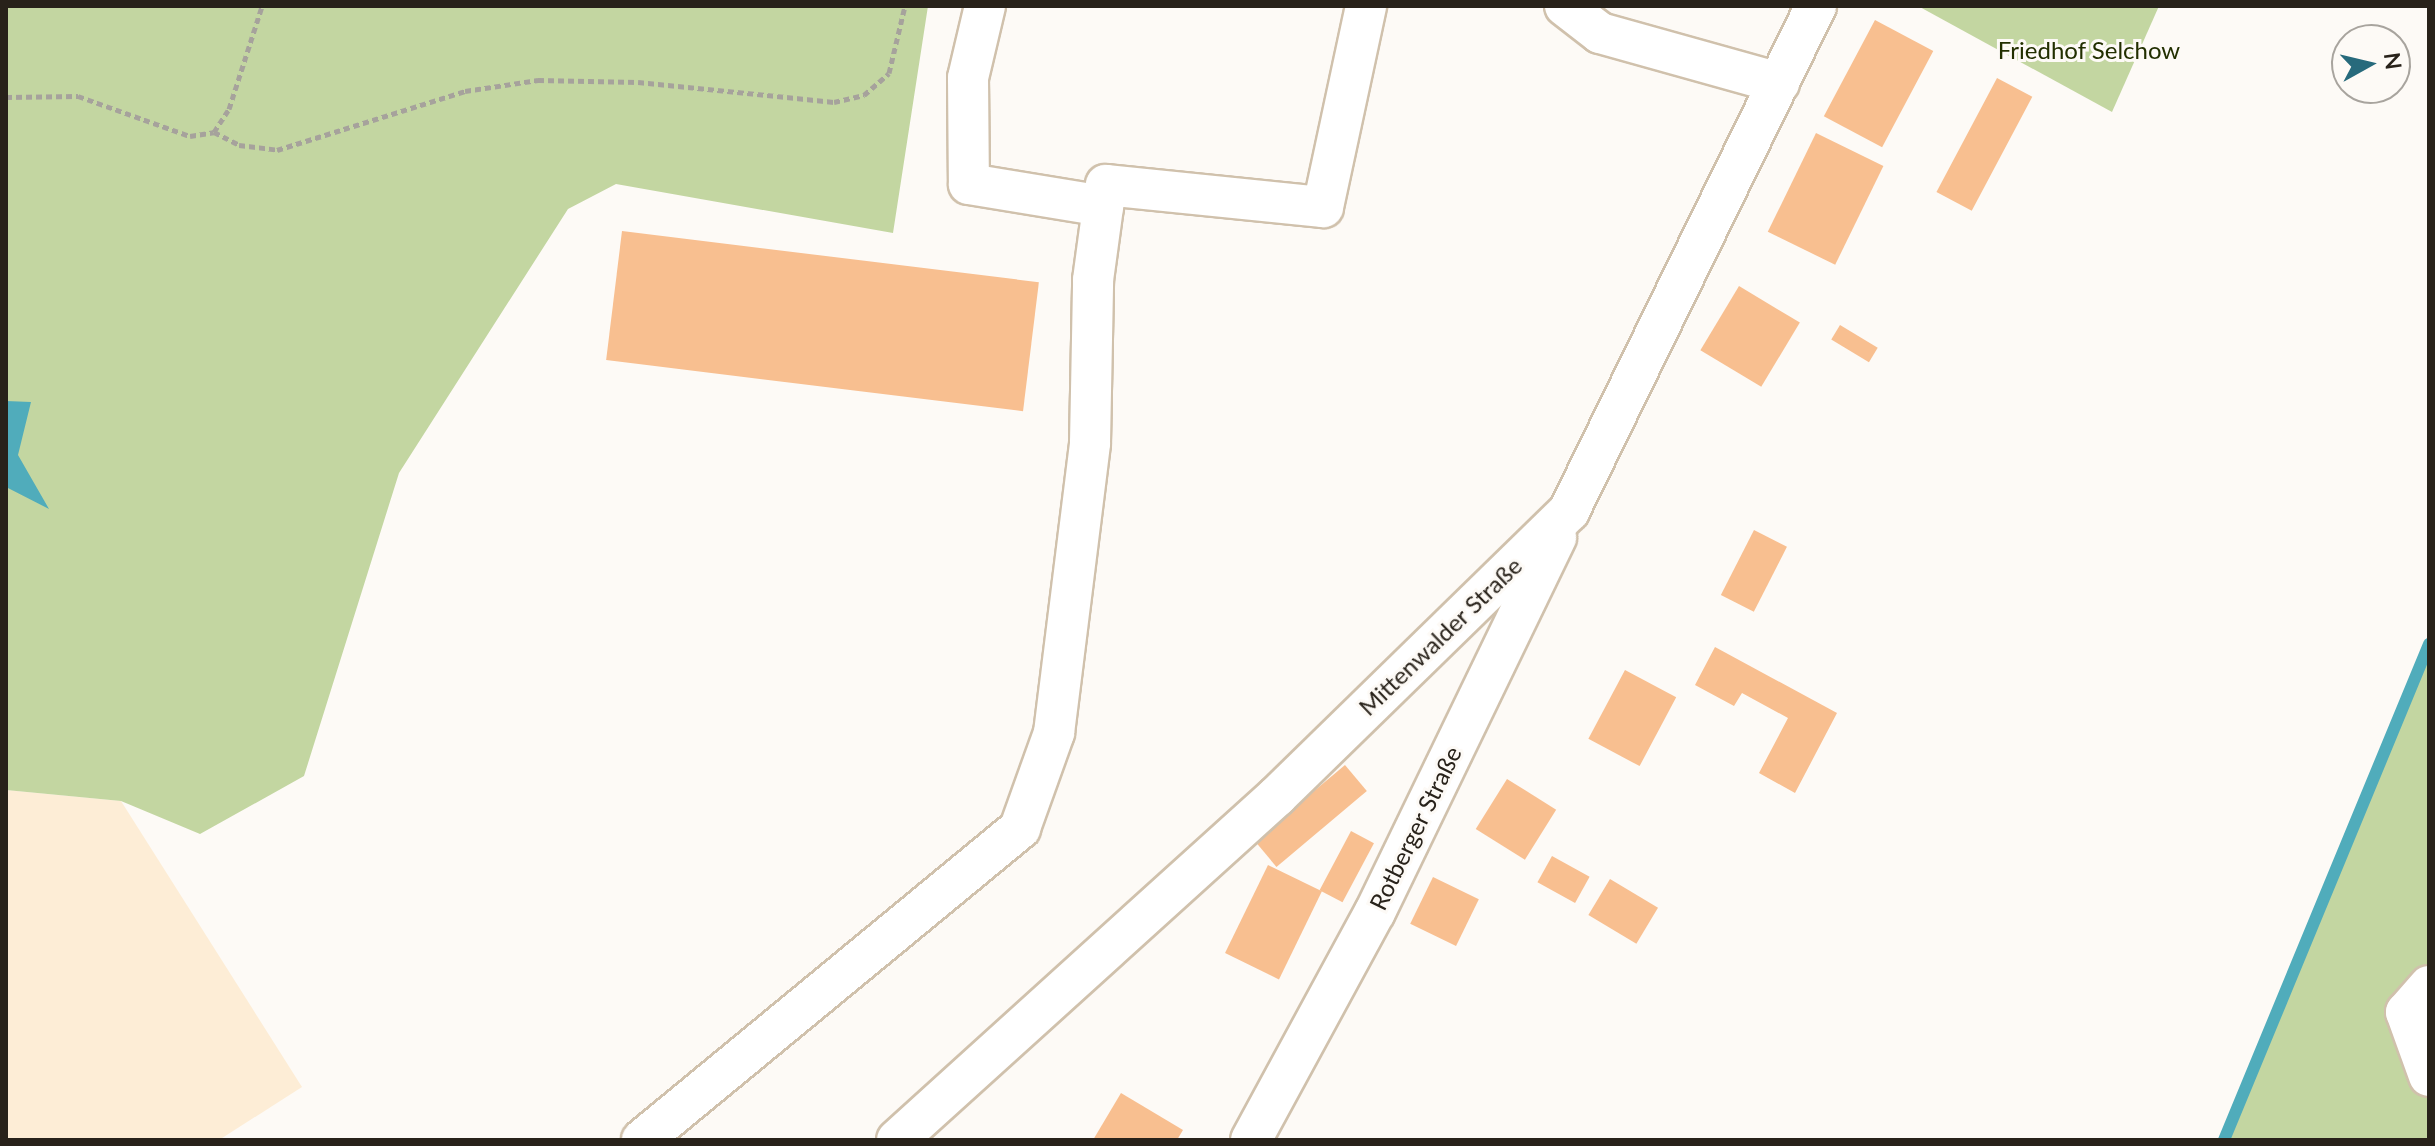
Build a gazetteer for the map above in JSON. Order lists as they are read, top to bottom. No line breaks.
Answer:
{"streets":{"street":["Mittenwalder Straße","Rotberger Straße"]},"crossings":[["Mittenwalder Straße","Rotberger Straße"]],"parks":["Friedhof Selchow"],"north":"right"}
